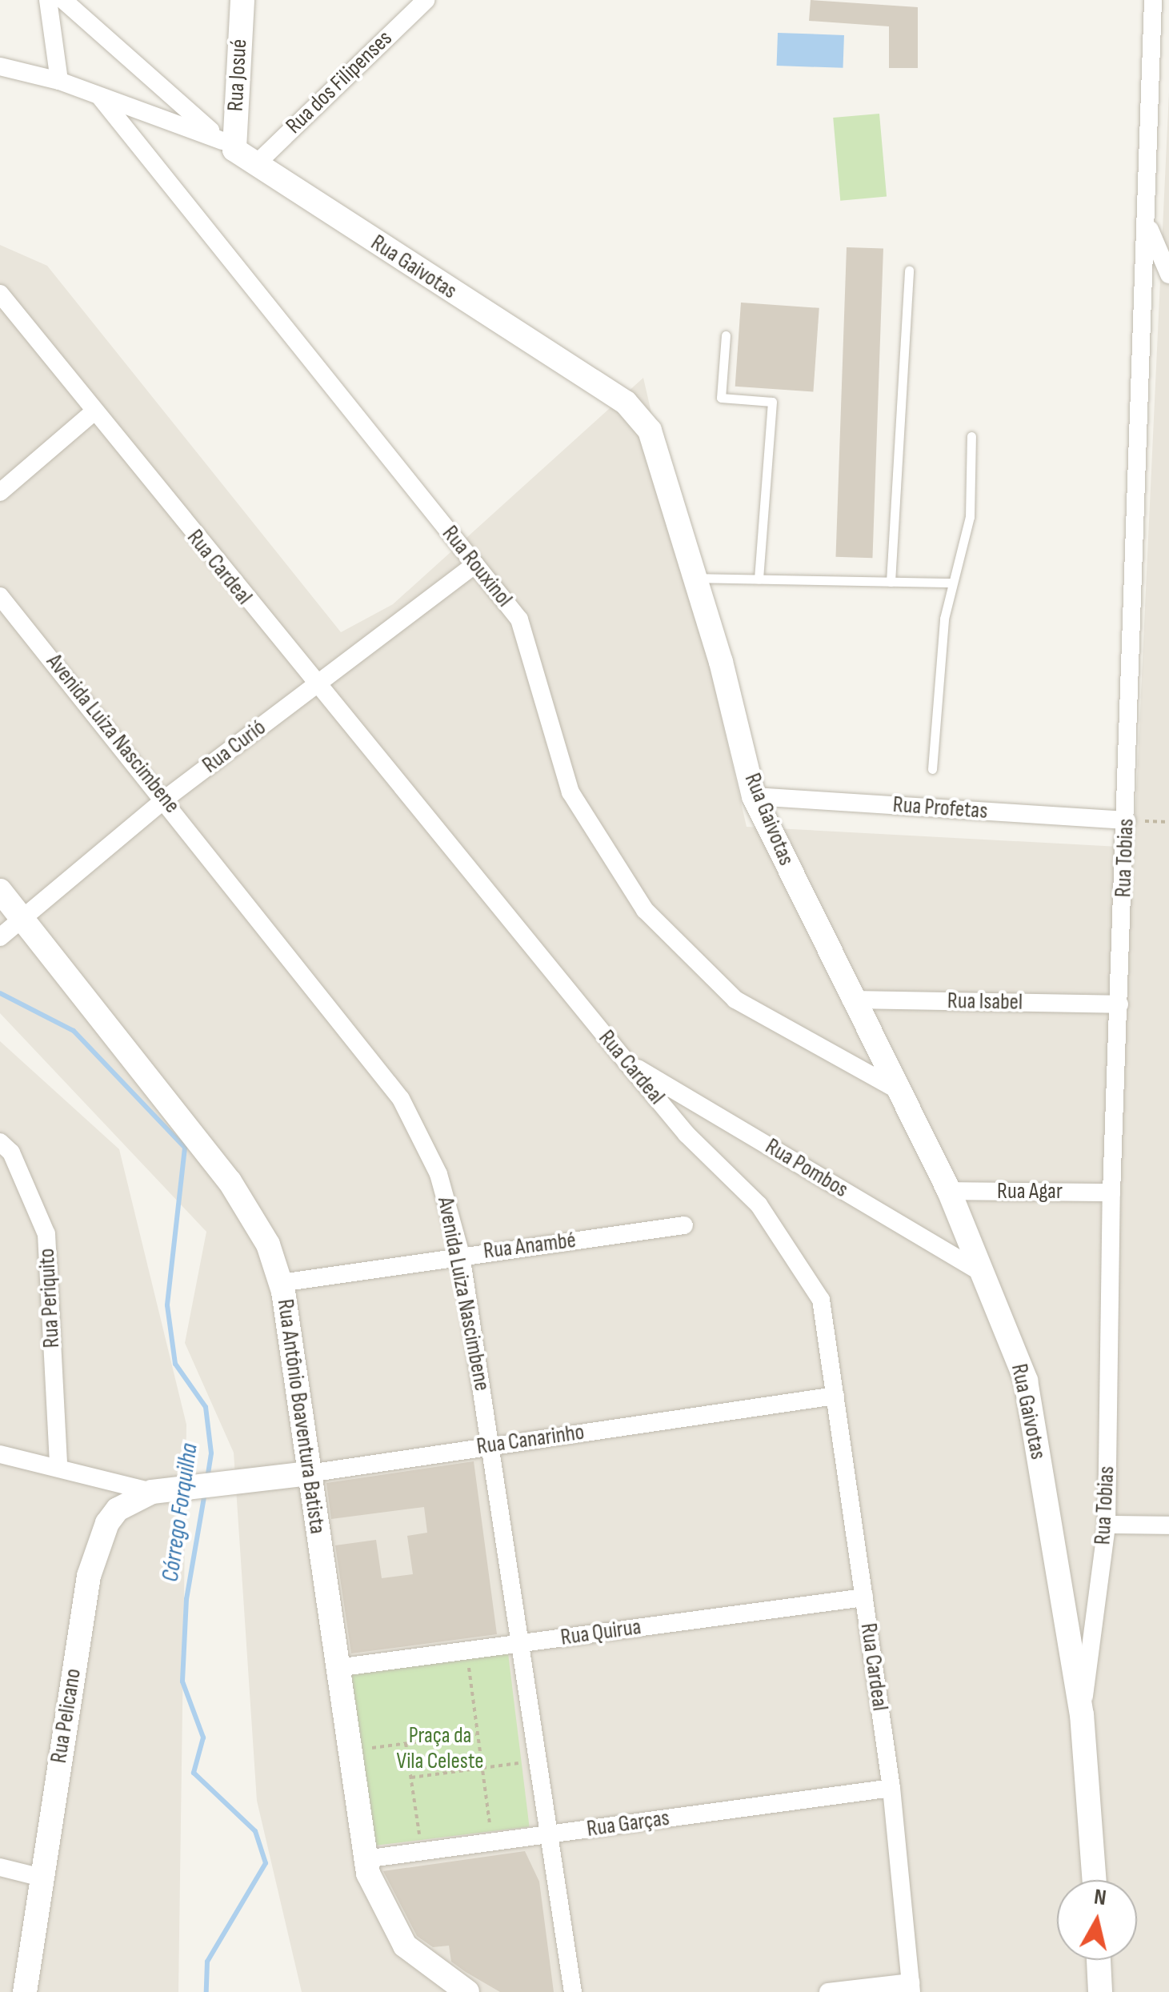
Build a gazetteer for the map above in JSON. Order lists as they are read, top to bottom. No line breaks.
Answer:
{"streets":{"street":["Rua Josué","Rua dos Filipenses","Rua Gaivotas","Rua Rouxinol","Rua Cardeal","Avenida Luiza Nascimbene","Rua Curió","Rua Profetas","Rua Tobias","Rua Isabel","Rua Pombos","Rua Agar","Rua Anambé","Rua Periquito","Rua Antônio Boaventura Batista","Rua Canarinho","Rua Quirua","Rua Pelicano","Rua Garças"]},"crossings":[["Rua Josué","Rua Gaivotas"],["Rua Josué","Rua Rouxinol"],["Rua dos Filipenses","Rua Gaivotas"],["Rua Gaivotas","Rua Rouxinol"],["Rua Gaivotas","Rua Profetas"],["Rua Gaivotas","Rua Tobias"],["Rua Gaivotas","Rua Isabel"],["Rua Gaivotas","Rua Pombos"],["Rua Gaivotas","Rua Agar"],["Rua Rouxinol","Rua Curió"],["Rua Cardeal","Rua Curió"],["Rua Cardeal","Rua Pombos"],["Rua Cardeal","Rua Canarinho"],["Rua Cardeal","Rua Quirua"],["Rua Cardeal","Rua Garças"],["Avenida Luiza Nascimbene","Rua Curió"],["Avenida Luiza Nascimbene","Rua Anambé"],["Avenida Luiza Nascimbene","Rua Canarinho"],["Avenida Luiza Nascimbene","Rua Quirua"],["Avenida Luiza Nascimbene","Rua Garças"],["Rua Curió","Rua Antônio Boaventura Batista"],["Rua Profetas","Rua Tobias"],["Rua Tobias","Rua Isabel"],["Rua Tobias","Rua Agar"],["Rua Anambé","Rua Antônio Boaventura Batista"],["Rua Antônio Boaventura Batista","Rua Canarinho"],["Rua Antônio Boaventura Batista","Rua Quirua"],["Rua Antônio Boaventura Batista","Rua Garças"],["Rua Canarinho","Rua Pelicano"]],"water":["Córrego Forquilha"],"parks":["Praça da Vila Celeste"],"north":"top"}
